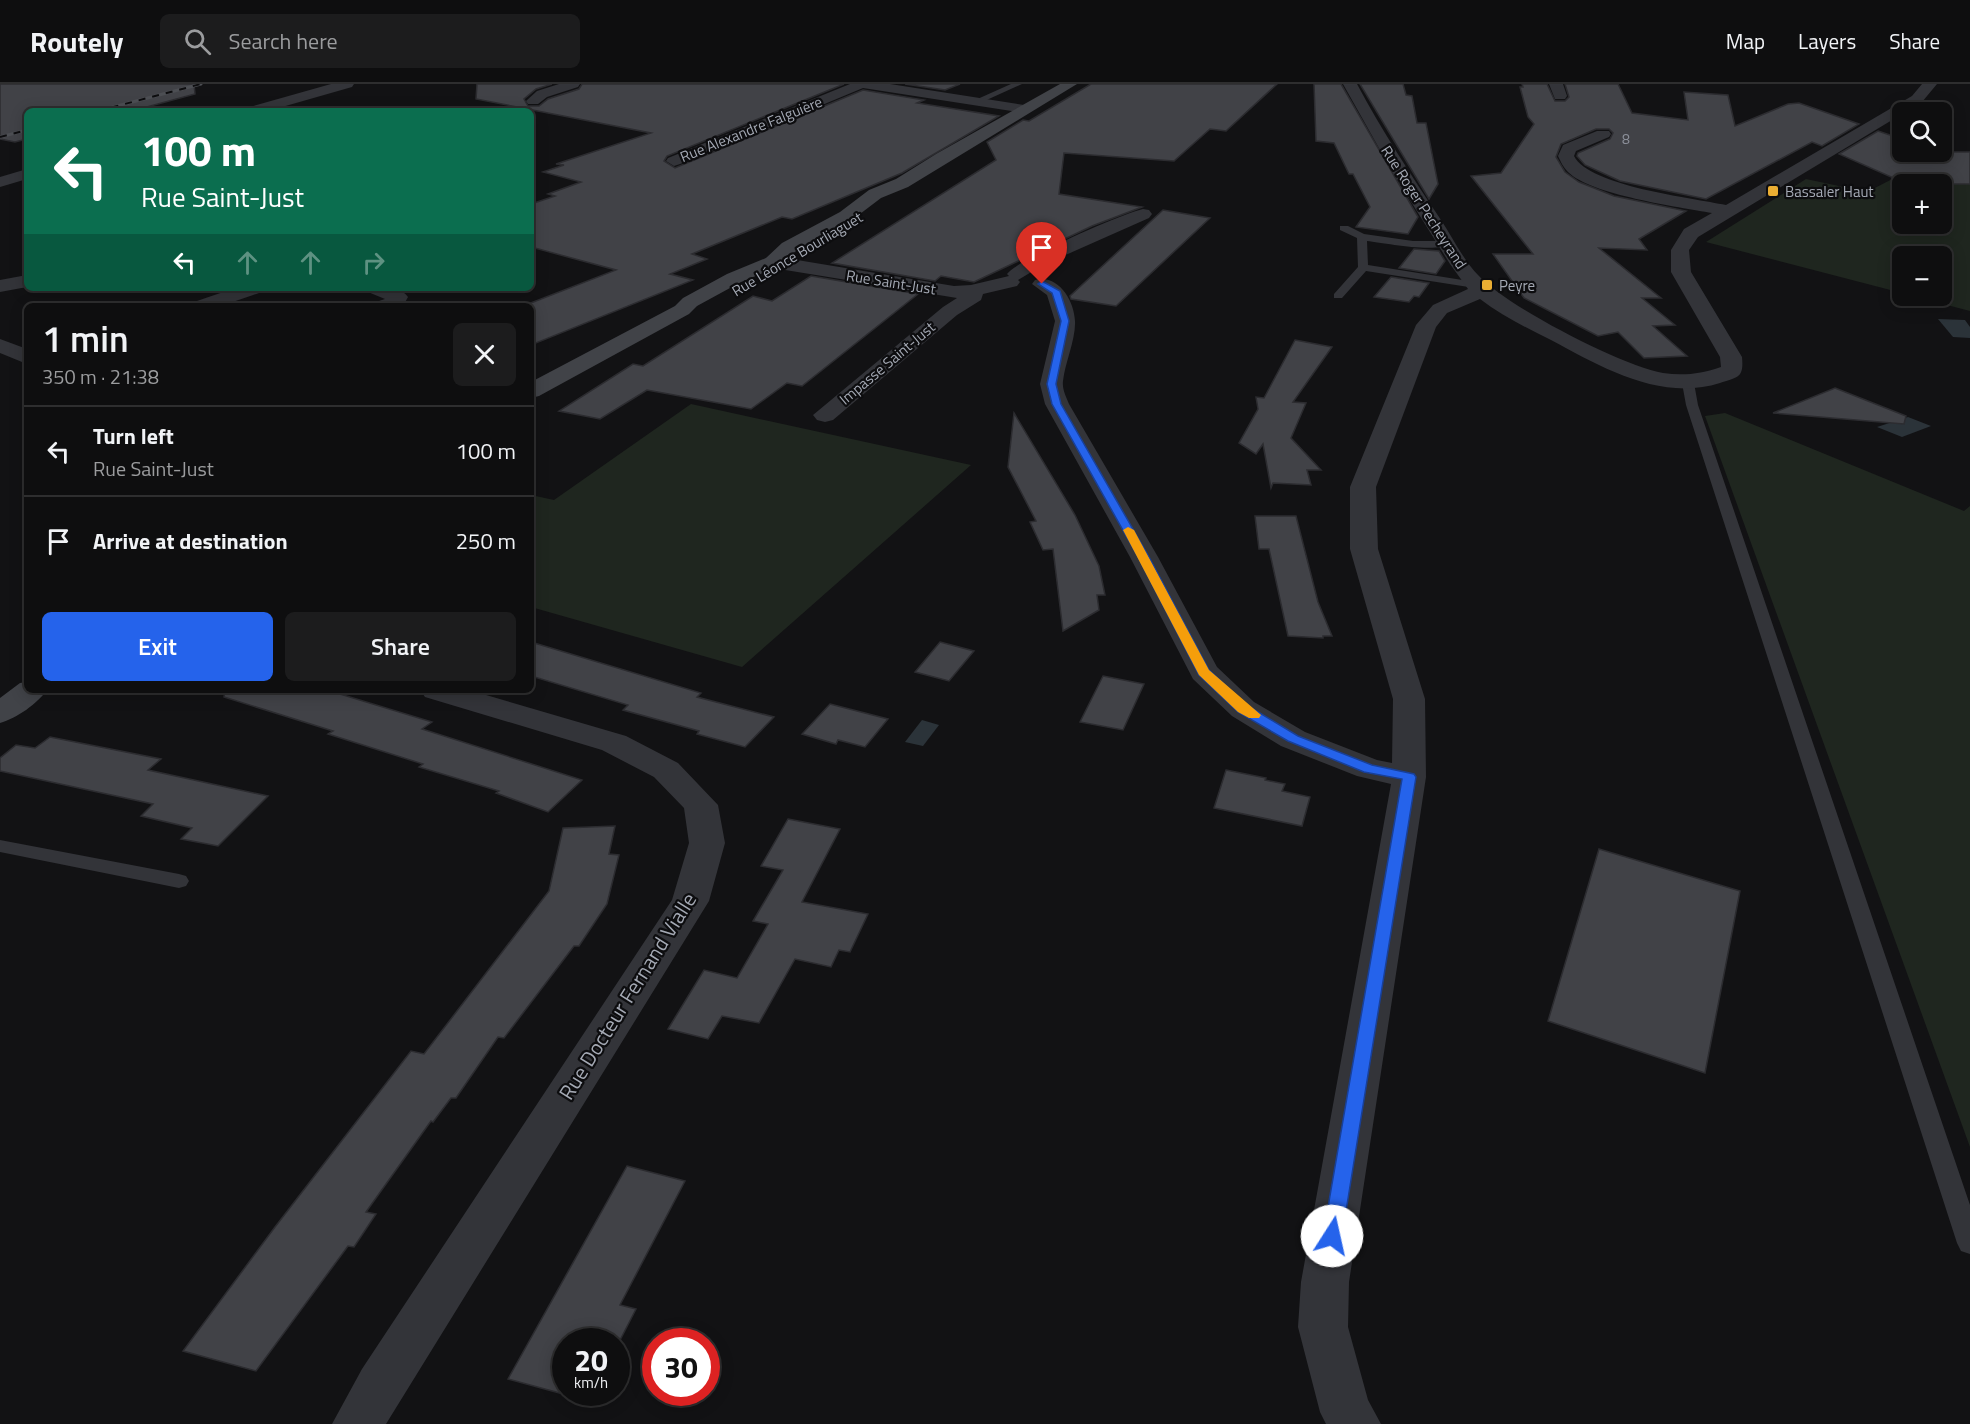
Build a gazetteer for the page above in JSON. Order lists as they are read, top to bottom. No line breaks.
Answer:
{"streets":{"main road":["Rue Léonce Bourliaguet"],"street":["Rue Alexandre Falguière","Rue Roger Pecheyrand","Rue Saint-Just","Impasse Saint-Just","Rue Docteur Fernand Vialle"]},"crossings":[["Rue Léonce Bourliaguet","Rue Saint-Just"],["Rue Saint-Just","Impasse Saint-Just"]],"places":{"transit":["Bassaler Haut","Peyre"]},"house_numbers":["8"],"page":{"header":"Routely","search":"Search here","nav":["Map","Layers","Share"],"map_buttons":["+","−"],"turn":["100 m","Rue Saint-Just"],"heading":["1 min","350 m · 21:38"],"list":[{"name":"Turn left","note":"Rue Saint-Just","value":"100 m"},{"name":"Arrive at destination","value":"250 m"}],"buttons":["Exit","Share"],"speed":"20 km/h","limit":"30"}}
